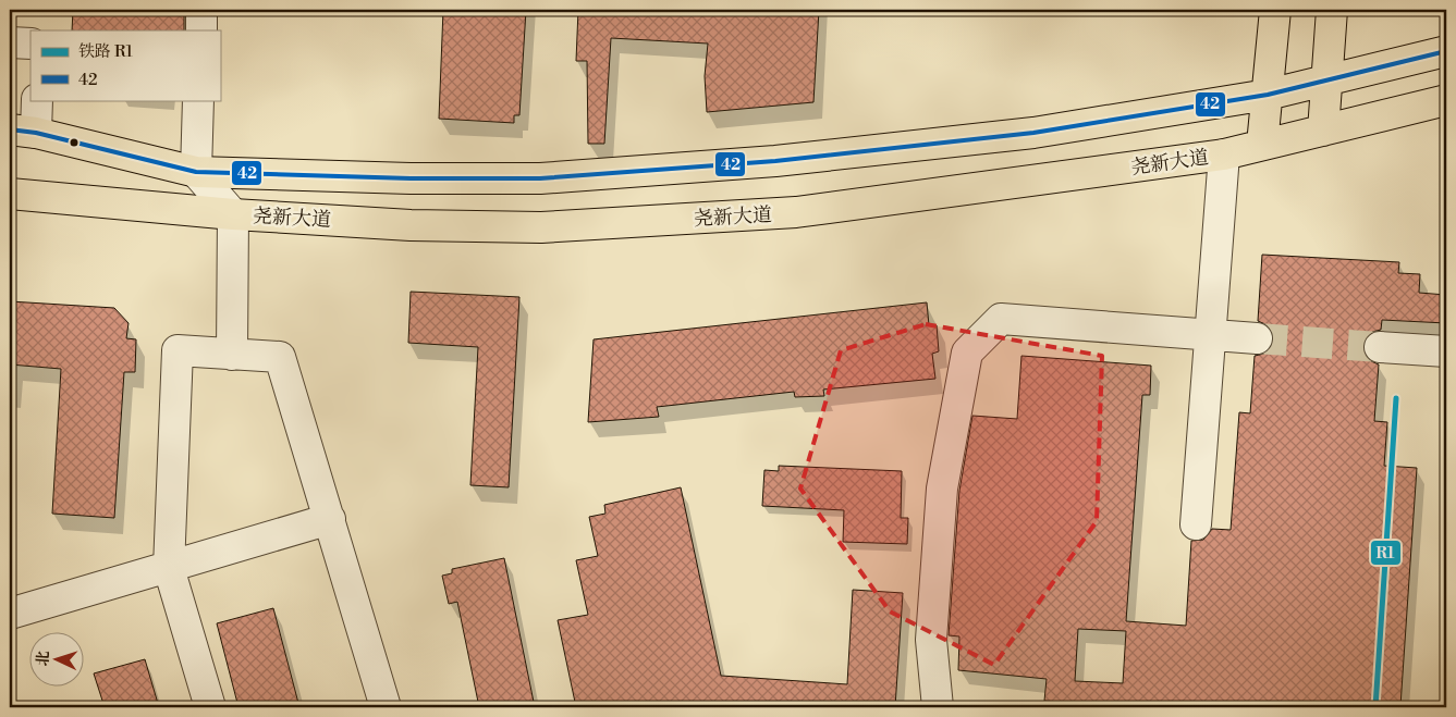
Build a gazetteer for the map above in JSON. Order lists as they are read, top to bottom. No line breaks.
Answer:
{"streets":{"main road":["尧新大道"]},"lines":["transit line 42","rail line R1"],"legend":["铁路 R1","42"],"north":"left"}
